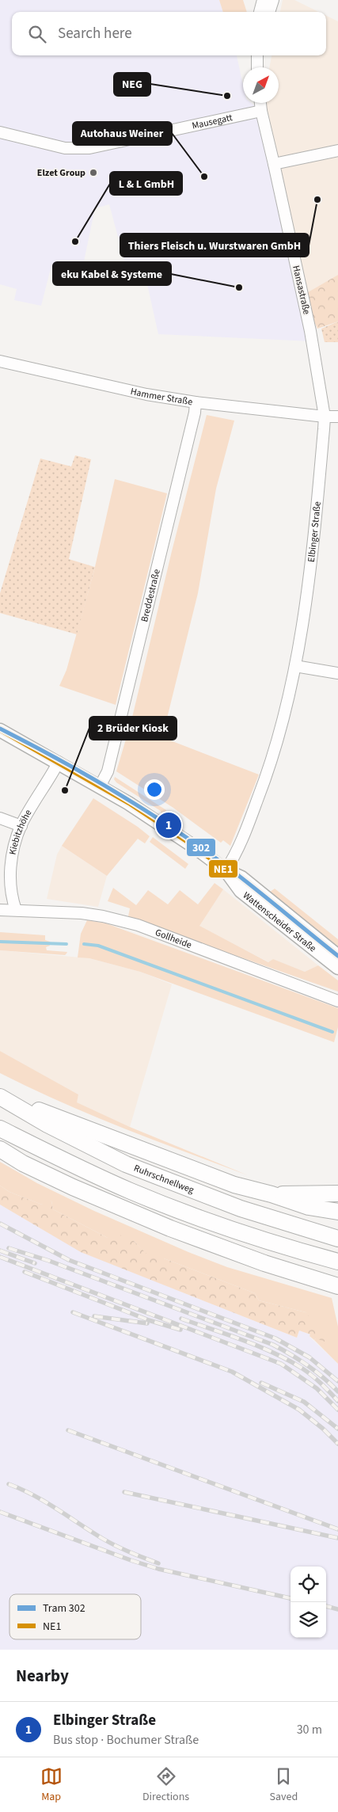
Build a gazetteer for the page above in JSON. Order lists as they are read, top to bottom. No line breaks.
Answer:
{"streets":{"highway":["Ruhrschnellweg"],"main road":["Wattenscheider Straße"],"street":["Mausegatt","Hansastraße","Hammer Straße","Elbinger Straße","Breddestraße","Kiebitzhöhe","Gollheide"]},"crossings":[["Mausegatt","Hansastraße"],["Hansastraße","Hammer Straße"],["Hansastraße","Elbinger Straße"],["Hammer Straße","Elbinger Straße"],["Hammer Straße","Breddestraße"],["Elbinger Straße","Wattenscheider Straße"],["Kiebitzhöhe","Gollheide"]],"places":["NEG","Elzet Group","Autohaus Weiner","Thiers Fleisch u. Wurstwaren GmbH","L & L GmbH","eku Kabel & Systeme","2 Brüder Kiosk"],"lines":["tram line 302","transit line NE1"],"legend":["Tram 302","NE1"],"north":"top right","page":{"search":"Search here","pins":"1","heading":"Nearby","list":[{"mark":"1","name":"Elbinger Straße","note":"Bus stop · Bochumer Straße","value":"30 m"}],"nav":["Map","Directions","Saved"]}}
